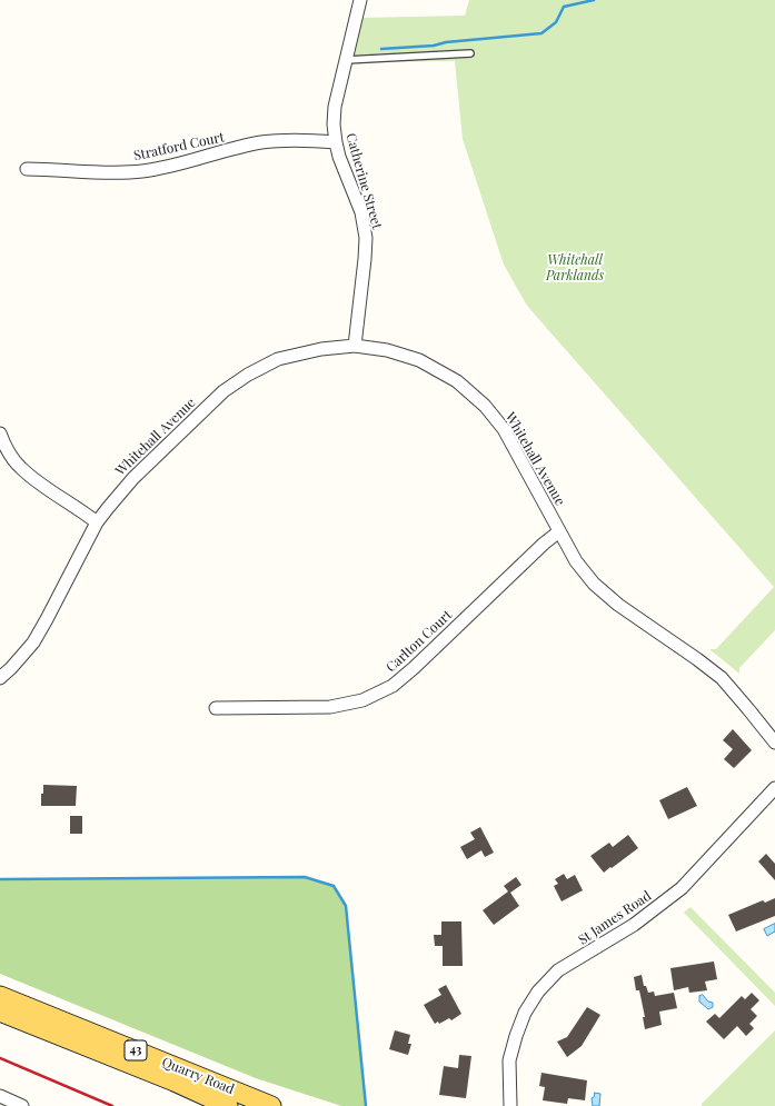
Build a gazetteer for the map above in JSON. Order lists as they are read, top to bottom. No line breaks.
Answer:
{"streets":{"main road":["43","Quarry Road"],"street":["Stratford Court","Catherine Street","Whitehall Avenue","Carlton Court","St James Road"]},"crossings":[["Stratford Court","Catherine Street"],["Catherine Street","Whitehall Avenue"],["Whitehall Avenue","Carlton Court"]],"parks":["Whitehall Parklands"]}
